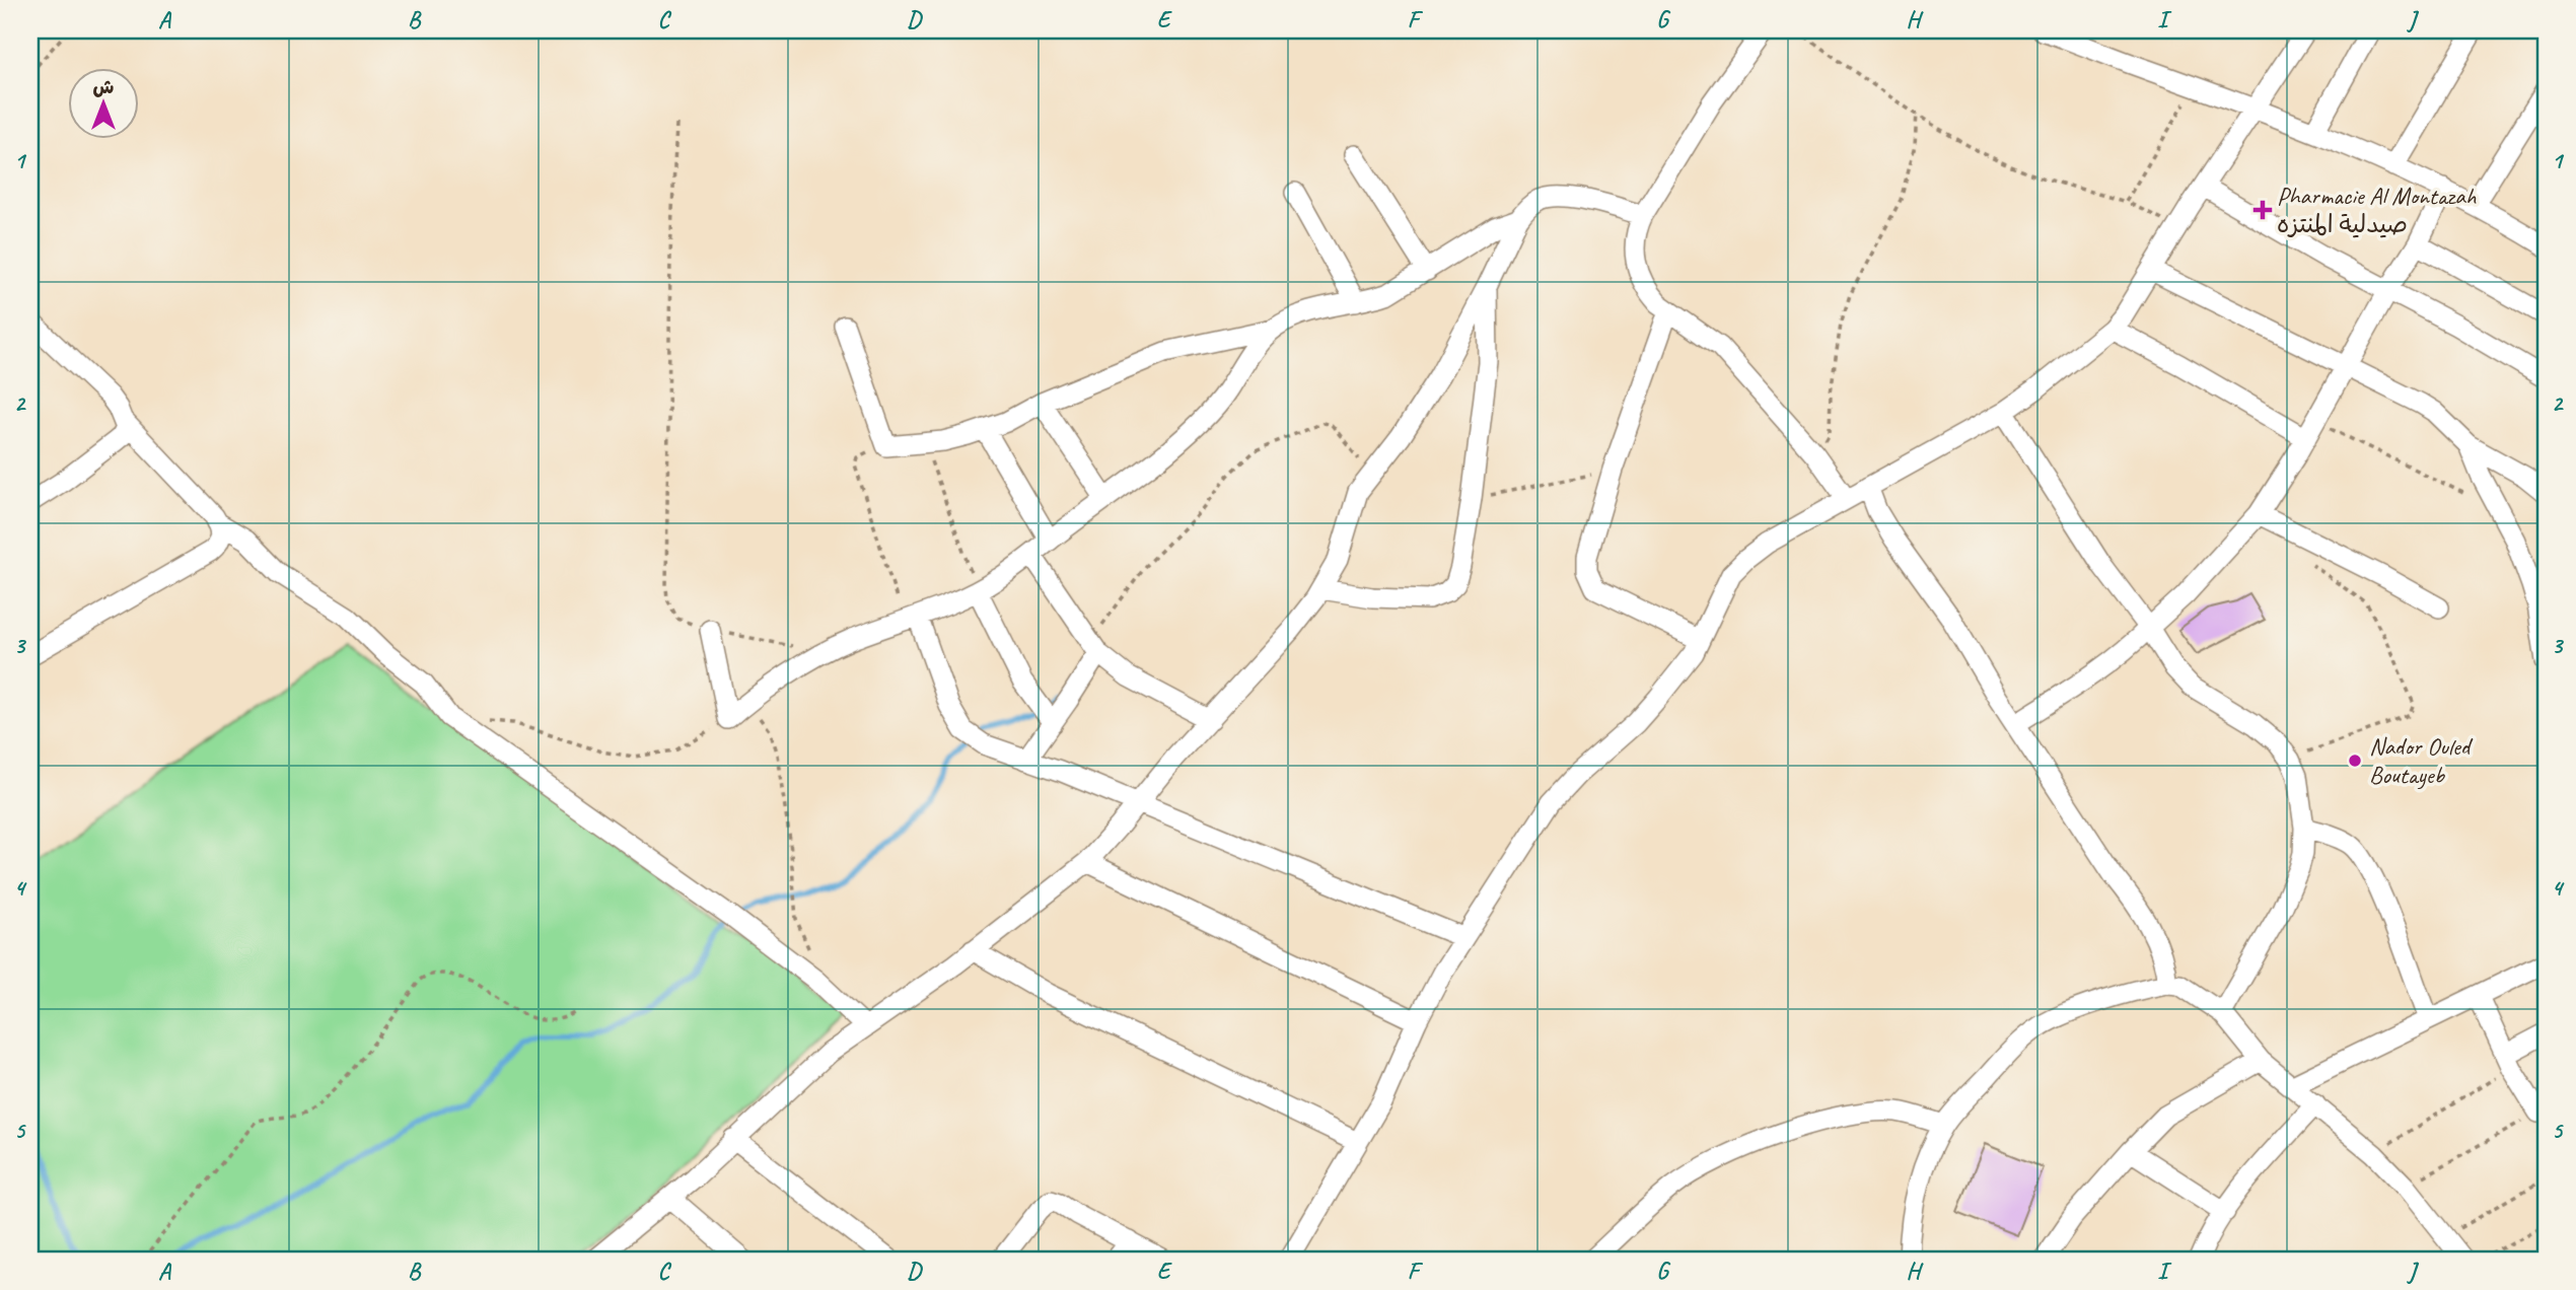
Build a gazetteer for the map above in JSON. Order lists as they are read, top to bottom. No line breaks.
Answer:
{"places":{"health":["Pharmacie Al Montazah صيدلية المنتزه"],"other":["Nador Ouled Boutayeb"]},"north":"top","grid":{"columns":["A","B","C","D","E","F","G","H","I","J"],"rows":["1","2","3","4","5"]}}
